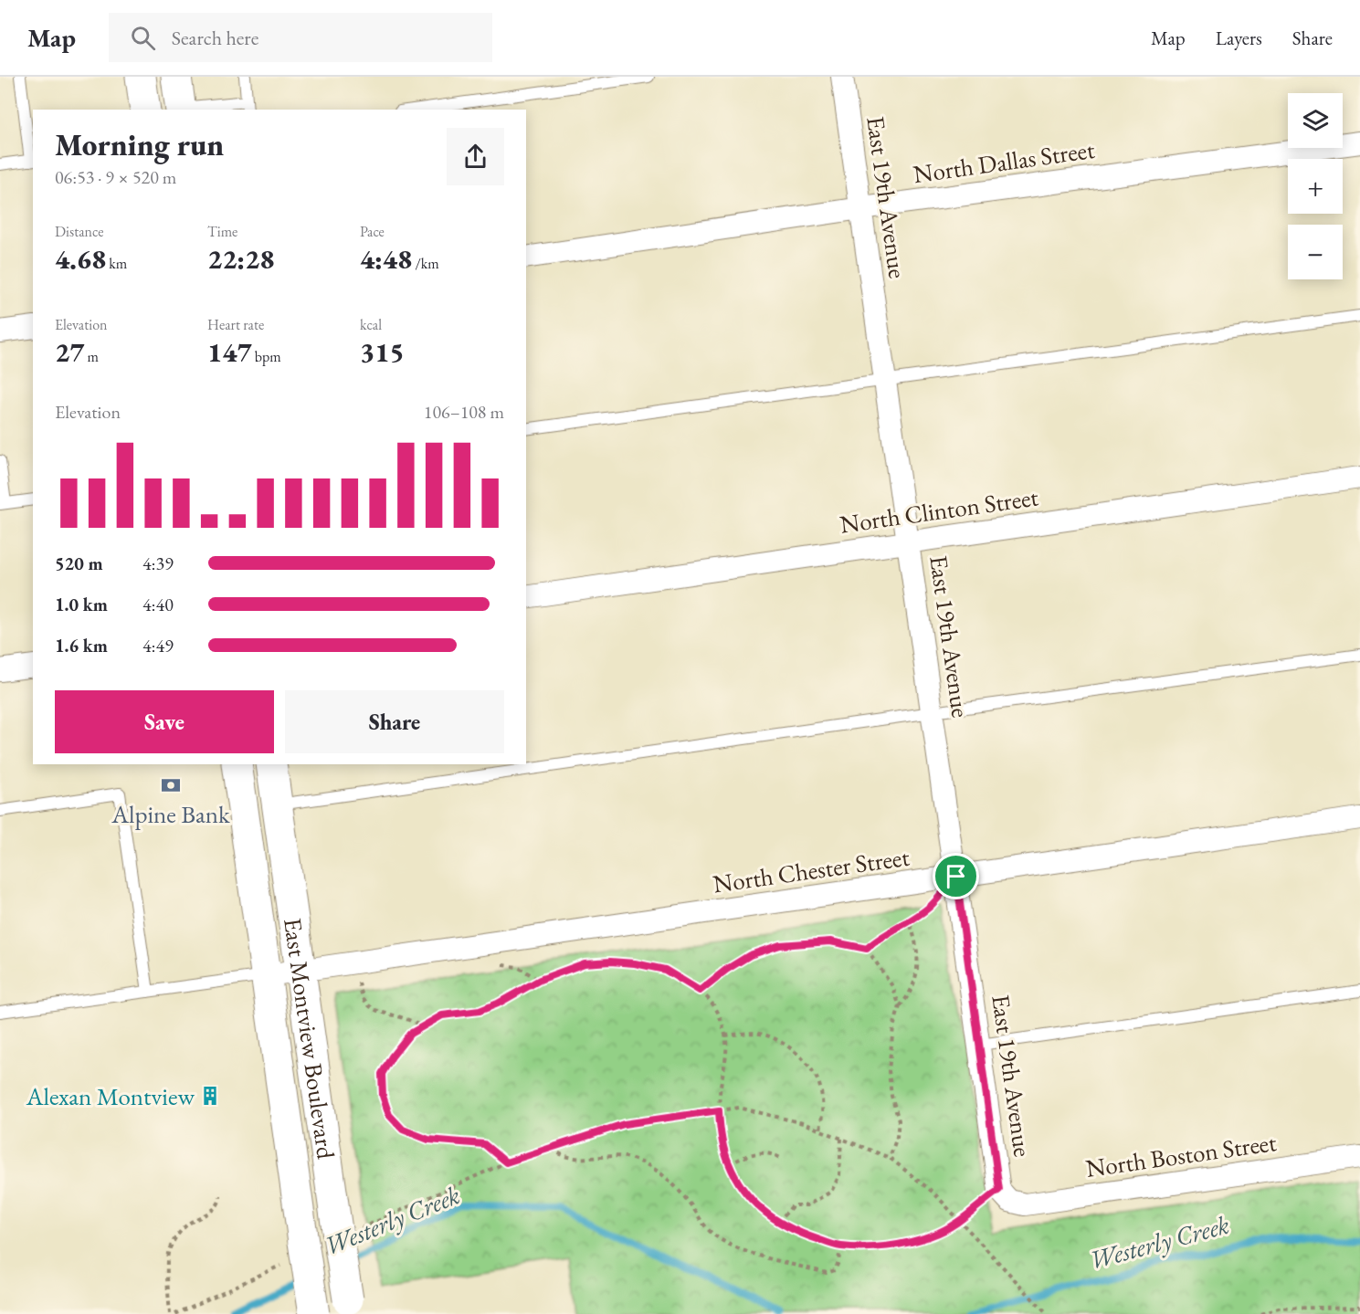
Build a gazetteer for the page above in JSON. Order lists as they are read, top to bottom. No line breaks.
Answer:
{"streets":{"main road":["East Montview Boulevard"],"street":["North Dallas Street","East 19th Avenue","North Clinton Street","North Chester Street","North Boston Street"]},"crossings":[["North Dallas Street","East 19th Avenue"],["East 19th Avenue","North Clinton Street"],["East 19th Avenue","North Chester Street"],["East 19th Avenue","North Boston Street"],["North Chester Street","East Montview Boulevard"]],"water":["Westerly Creek"],"places":{"bank":["Alpine Bank"],"building":["Alexan Montview"]},"page":{"header":"Map","search":"Search here","nav":["Map","Layers","Share"],"map_buttons":["+","−"],"heading":["Morning run","06:53 · 9 × 520 m"],"stats":[["Distance","4.68 km"],["Time","22:28"],["Pace","4:48 /km"],["Elevation","27 m"],["Heart rate","147 bpm"],["kcal","315"]],"chart":["Elevation","106–108 m"],"list":[{"name":"520 m","note":"4:39"},{"name":"1.0 km","note":"4:40"},{"name":"1.6 km","note":"4:49"}],"buttons":["Save","Share"]}}
